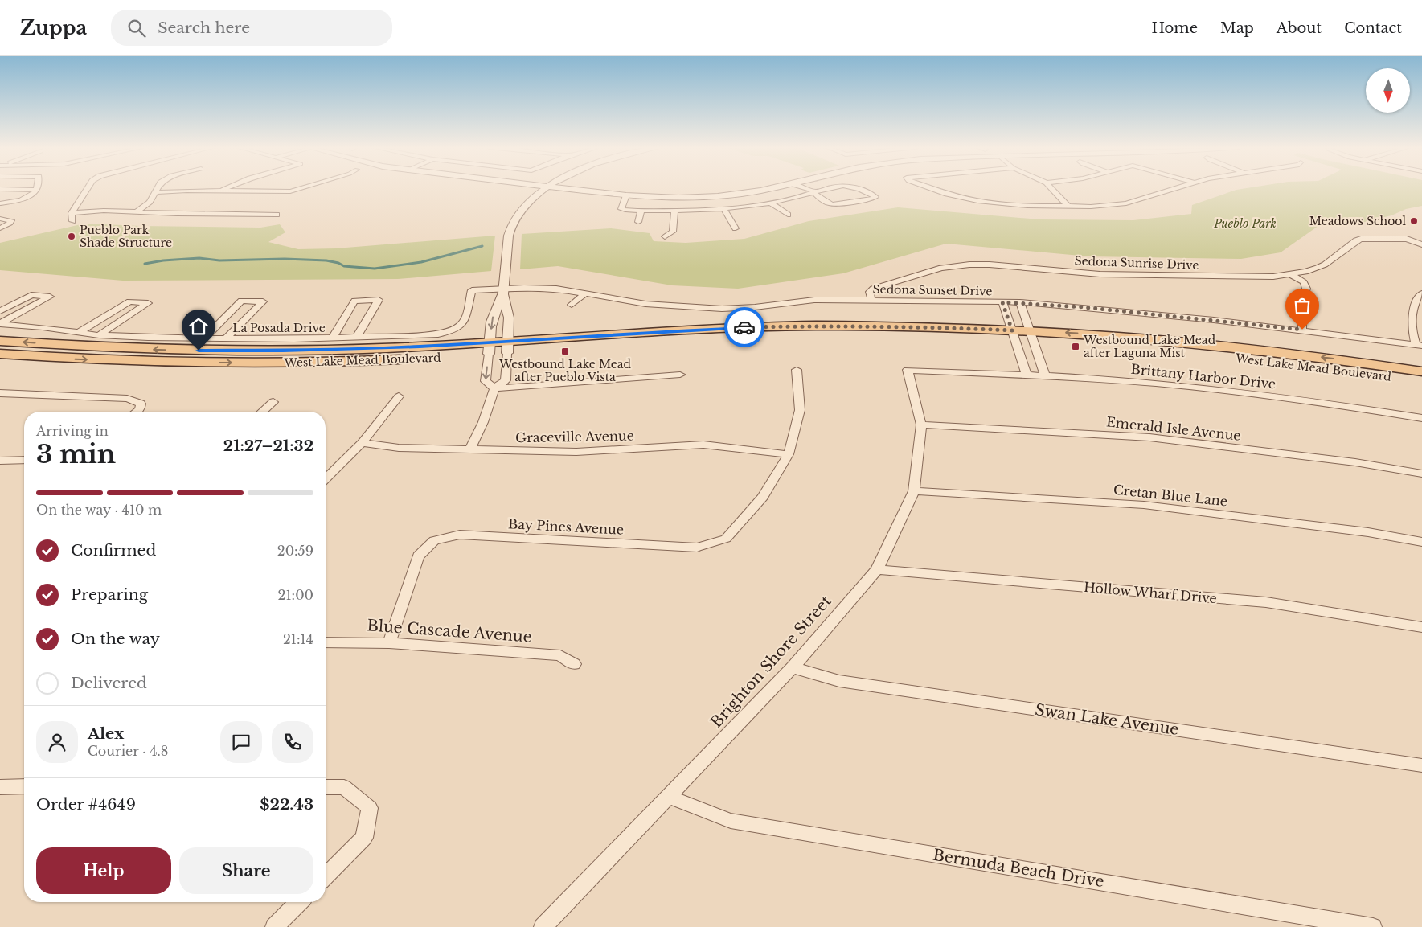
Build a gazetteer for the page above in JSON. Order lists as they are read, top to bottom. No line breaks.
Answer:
{"streets":{"main road":["West Lake Mead Boulevard"],"street":["Sedona Sunrise Drive","Sedona Sunset Drive","La Posada Drive","Brittany Harbor Drive","Emerald Isle Avenue","Graceville Avenue","Cretan Blue Lane","Bay Pines Avenue","Hollow Wharf Drive","Blue Cascade Avenue","Brighton Shore Street","Swan Lake Avenue","Bermuda Beach Drive"]},"crossings":[["Sedona Sunrise Drive","Sedona Sunset Drive"],["Sedona Sunset Drive","La Posada Drive"],["Brittany Harbor Drive","Brighton Shore Street"],["Emerald Isle Avenue","Brighton Shore Street"],["Graceville Avenue","Bay Pines Avenue"],["Cretan Blue Lane","Brighton Shore Street"],["Bay Pines Avenue","Blue Cascade Avenue"],["Hollow Wharf Drive","Brighton Shore Street"],["Brighton Shore Street","Swan Lake Avenue"],["Brighton Shore Street","Bermuda Beach Drive"]],"parks":["Pueblo Park"],"places":{"other":["Meadows School","Pueblo Park Shade Structure"],"transit":["Westbound Lake Mead after Laguna Mist","Westbound Lake Mead after Pueblo Vista"]},"north":"bottom","page":{"header":"Zuppa","search":"Search here","nav":["Home","Map","About","Contact"],"heading":["3 min","Arriving in","21:27–21:32"],"panel":["Alex","Courier · 4.8","Order #4649","$22.43"],"bar":"On the way · 410 m","list":[["Confirmed","20:59"],["Preparing","21:00"],["On the way","21:14"],"Delivered"],"buttons":["Help","Share"]}}
